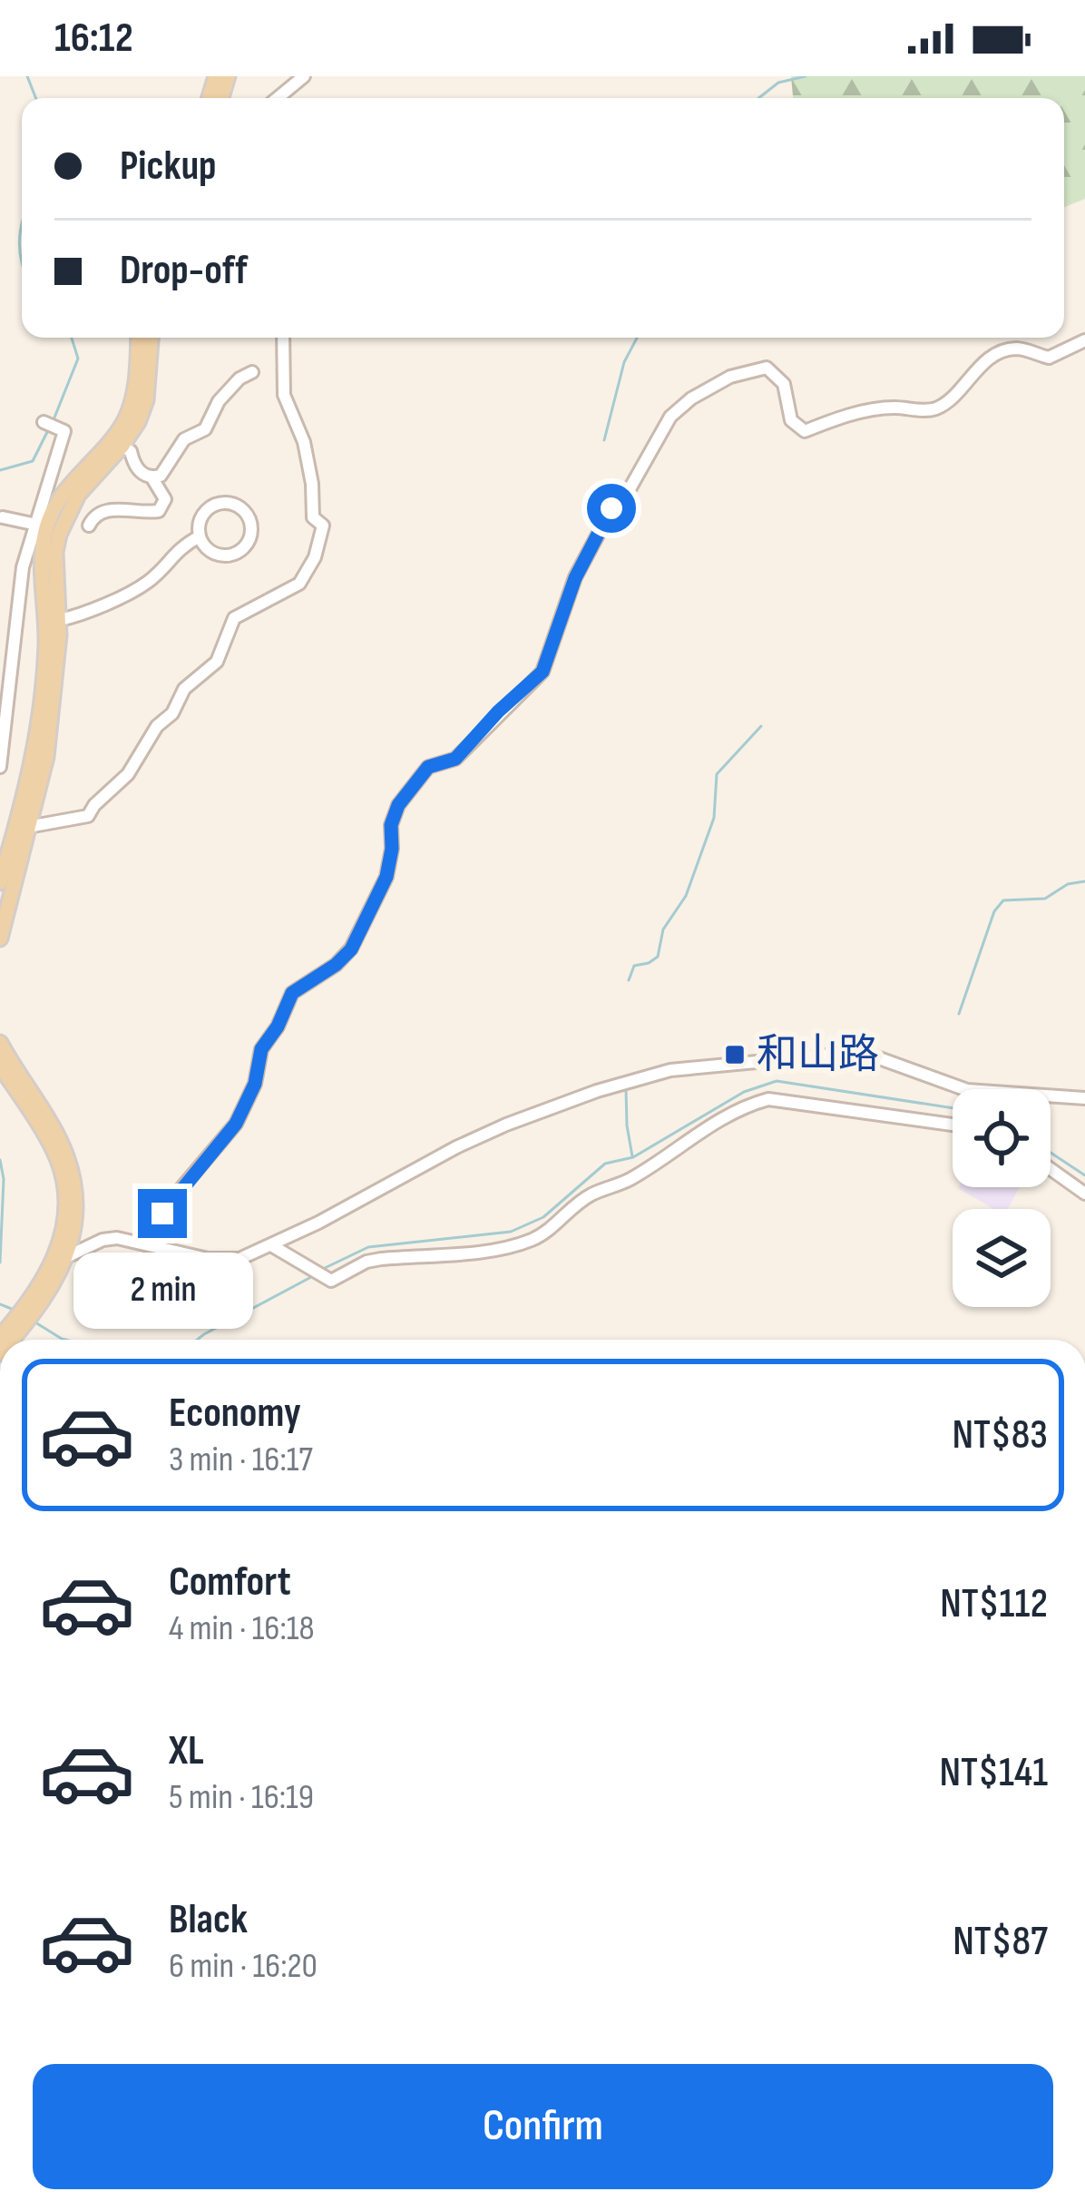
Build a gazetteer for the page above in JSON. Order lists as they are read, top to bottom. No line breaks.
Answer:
{"places":{"transit":["和山路"]},"page":{"status":"16:12","banner":["Pickup","Drop-off"],"bubble":"2 min","list":[{"name":"Economy","note":"3 min · 16:17","value":"NT$83"},{"name":"Comfort","note":"4 min · 16:18","value":"NT$112"},{"name":"XL","note":"5 min · 16:19","value":"NT$141"},{"name":"Black","note":"6 min · 16:20","value":"NT$87"}],"buttons":"Confirm"}}
